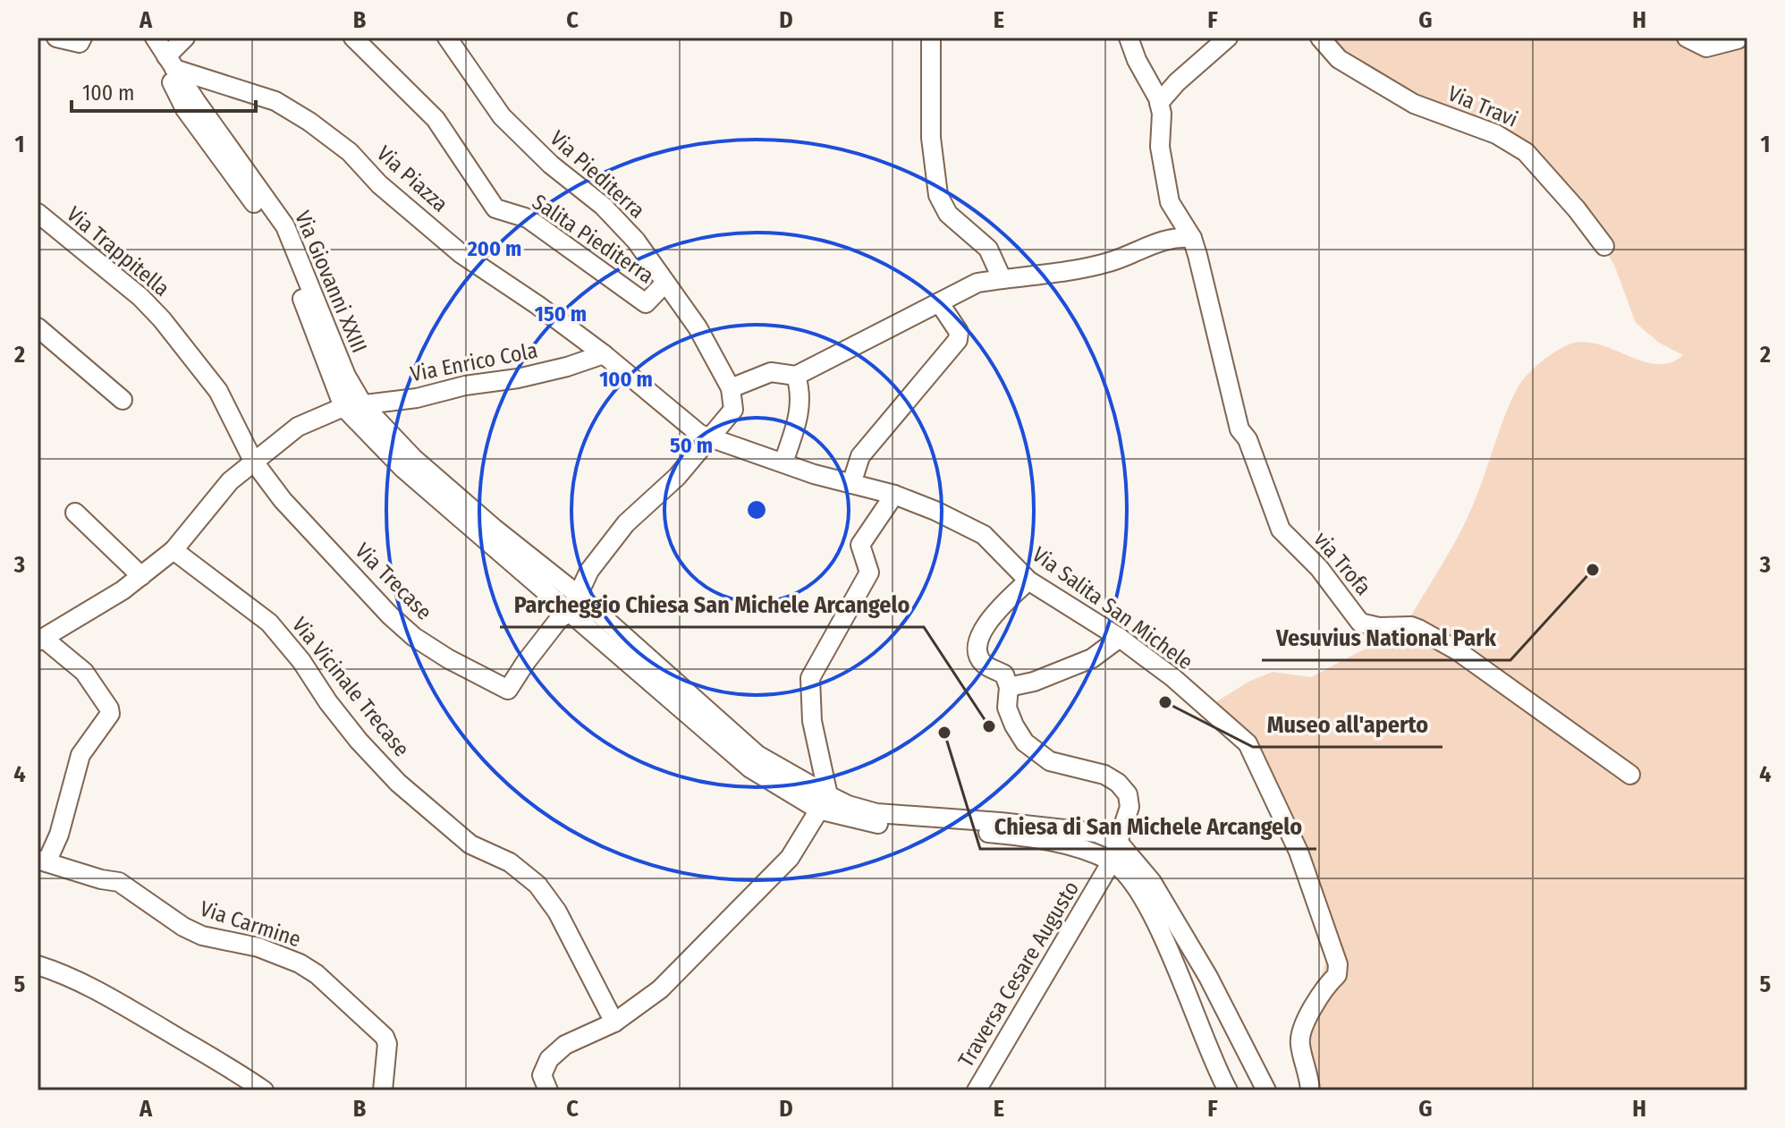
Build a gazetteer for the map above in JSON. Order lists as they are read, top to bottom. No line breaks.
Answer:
{"streets":{"street":["Via Travi","Via Piediterra","Via Piazza","Salita Piediterra","Via Trappitella","Via Giovanni XXIII","Via Enrico Cola","via Trofa","Via Trecase","Via Salita San Michele","Via Vicinale Trecase","Via Carmine","Traversa Cesare Augusto"]},"crossings":[["Via Piediterra","Salita Piediterra"],["Via Piazza","Via Giovanni XXIII"],["Via Piazza","Via Enrico Cola"],["Via Trappitella","Via Trecase"],["Via Giovanni XXIII","Via Enrico Cola"]],"places":["Vesuvius National Park","Museo all'aperto","Parcheggio Chiesa San Michele Arcangelo","Chiesa di San Michele Arcangelo"],"scale_bar":"100 m","grid":{"columns":["A","B","C","D","E","F","G","H"],"rows":["1","2","3","4","5"]},"rings":["200 m","150 m","100 m","50 m"]}
